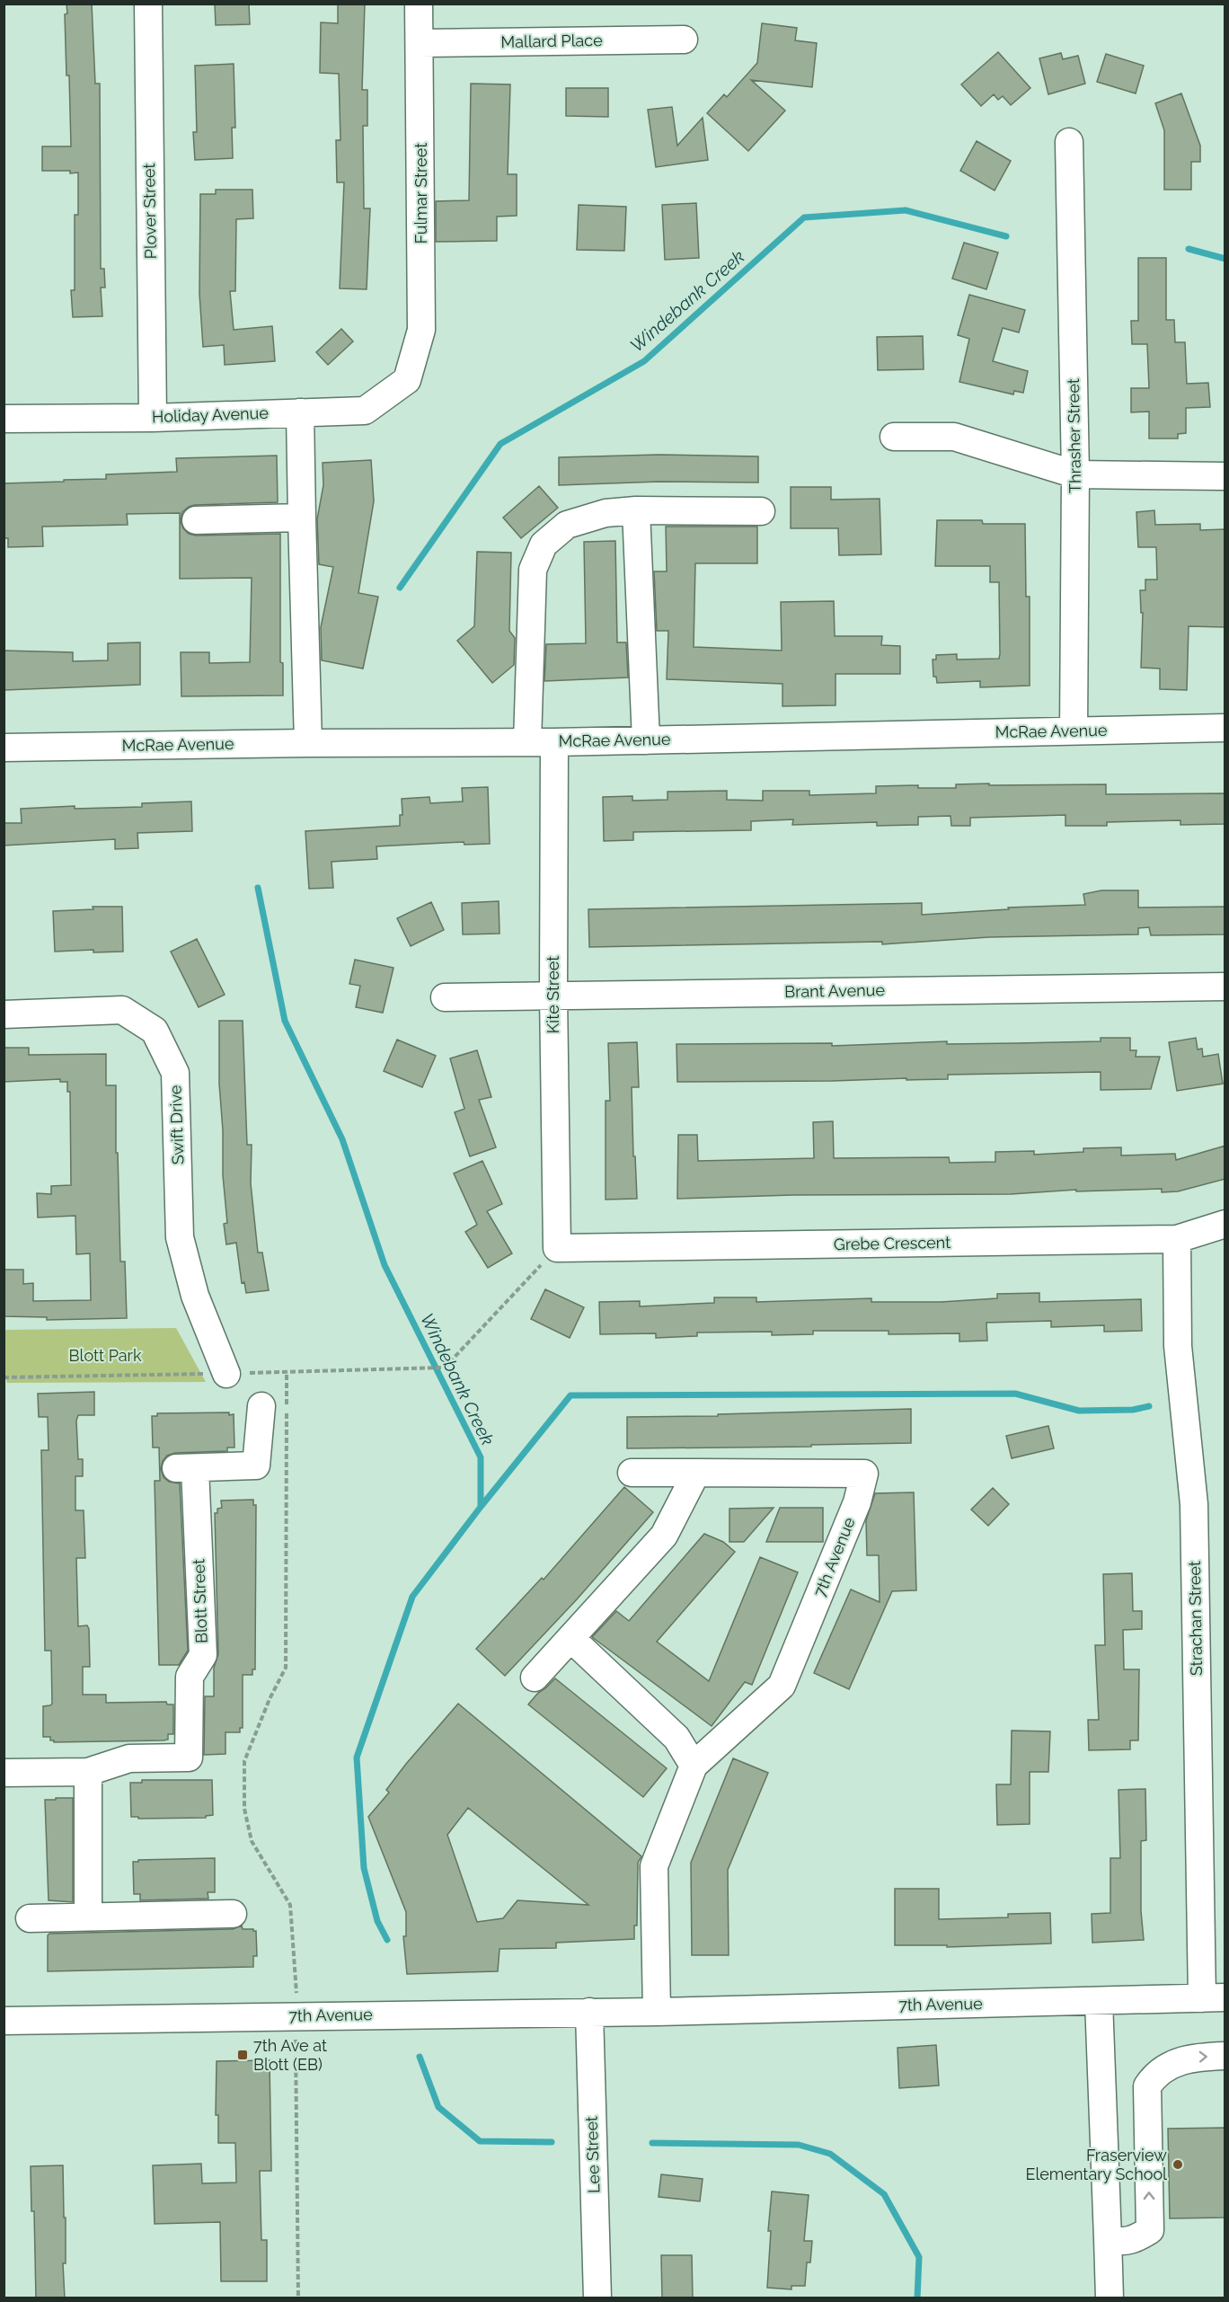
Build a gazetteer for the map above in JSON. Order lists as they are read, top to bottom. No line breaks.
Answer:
{"streets":{"street":["Mallard Place","Fulmar Street","Plover Street","Holiday Avenue","Thrasher Street","McRae Avenue","Brant Avenue","Kite Street","Swift Drive","Grebe Crescent","7th Avenue","Blott Street","Strachan Street","Lee Street"]},"crossings":[["Mallard Place","Fulmar Street"],["Fulmar Street","Holiday Avenue"],["Plover Street","Holiday Avenue"],["Thrasher Street","McRae Avenue"],["McRae Avenue","Kite Street"],["Brant Avenue","Kite Street"],["Kite Street","Grebe Crescent"],["Grebe Crescent","Strachan Street"],["7th Avenue","Strachan Street"],["7th Avenue","Lee Street"]],"water":["Windebank Creek"],"parks":["Blott Park"],"places":{"transit":["7th Ave at Blott (EB)"],"other":["Fraserview Elementary School"]}}
